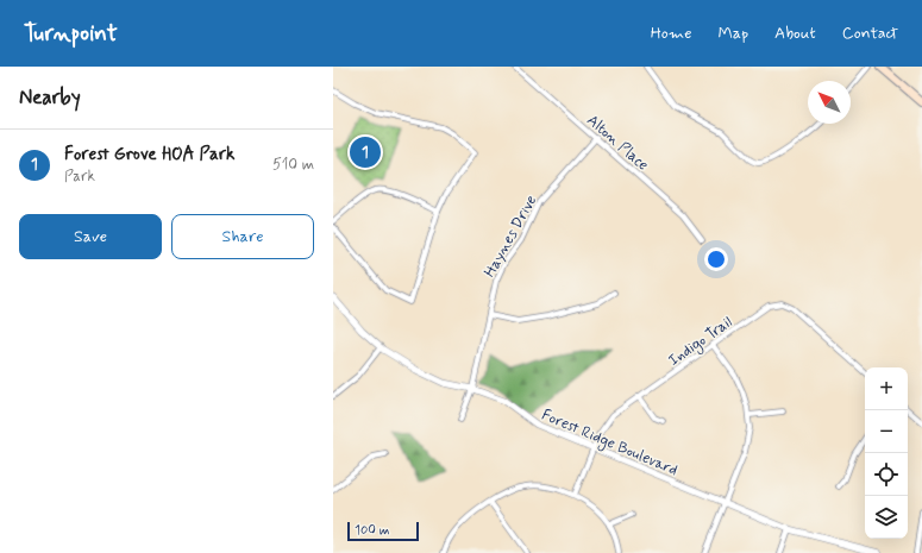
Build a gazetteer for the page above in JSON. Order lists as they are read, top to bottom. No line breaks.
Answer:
{"streets":{"street":["Alton Place","Haynes Drive","Indigo Trail","Forest Ridge Boulevard"]},"crossings":[["Alton Place","Haynes Drive"],["Haynes Drive","Forest Ridge Boulevard"],["Indigo Trail","Forest Ridge Boulevard"]],"scale_bar":"100 m","north":"top left","page":{"header":"Turnpoint","nav":["Home","Map","About","Contact"],"heading":"Nearby","list":[{"mark":"1","name":"Forest Grove HOA Park","note":"Park","value":"510 m"}],"pins":"1","buttons":["Save","Share"],"map_buttons":["+","−"],"scale":"100 m"}}
